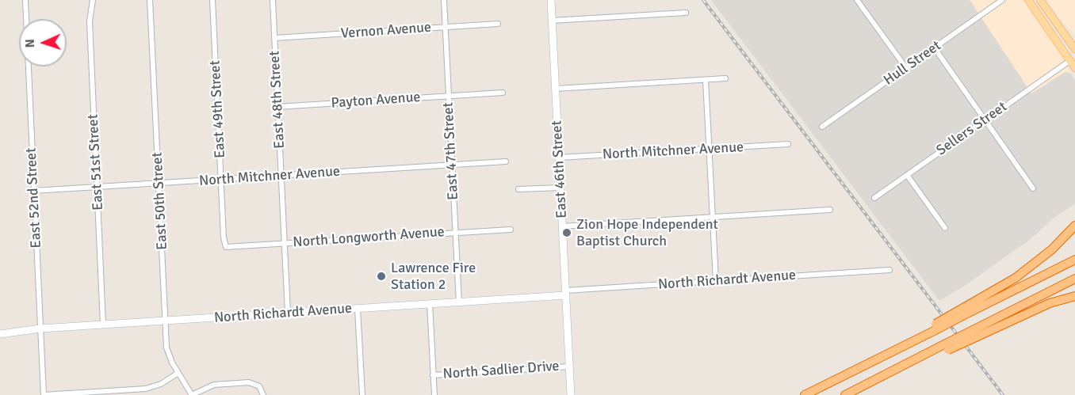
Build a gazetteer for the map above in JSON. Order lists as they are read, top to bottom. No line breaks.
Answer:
{"streets":{"street":["Vernon Avenue","Hull Street","East 48th Street","Payton Avenue","East 49th Street","Sellers Street","East 47th Street","North Mitchner Avenue","East 51st Street","East 46th Street","East 52nd Street","East 50th Street","North Longworth Avenue","North Richardt Avenue","North Sadlier Drive"]},"crossings":[["Vernon Avenue","East 48th Street"],["Vernon Avenue","East 47th Street"],["East 48th Street","Payton Avenue"],["East 48th Street","North Mitchner Avenue"],["East 48th Street","North Longworth Avenue"],["East 48th Street","North Richardt Avenue"],["Payton Avenue","East 47th Street"],["East 49th Street","North Mitchner Avenue"],["East 49th Street","North Longworth Avenue"],["East 47th Street","North Mitchner Avenue"],["East 47th Street","North Longworth Avenue"],["East 47th Street","North Richardt Avenue"],["North Mitchner Avenue","East 51st Street"],["North Mitchner Avenue","East 46th Street"],["North Mitchner Avenue","East 52nd Street"],["North Mitchner Avenue","East 50th Street"],["East 51st Street","North Richardt Avenue"],["East 46th Street","North Richardt Avenue"],["East 46th Street","North Sadlier Drive"],["East 52nd Street","North Richardt Avenue"],["East 50th Street","North Richardt Avenue"]],"places":["Zion Hope Independent Baptist Church","Lawrence Fire Station 2"],"north":"left"}
